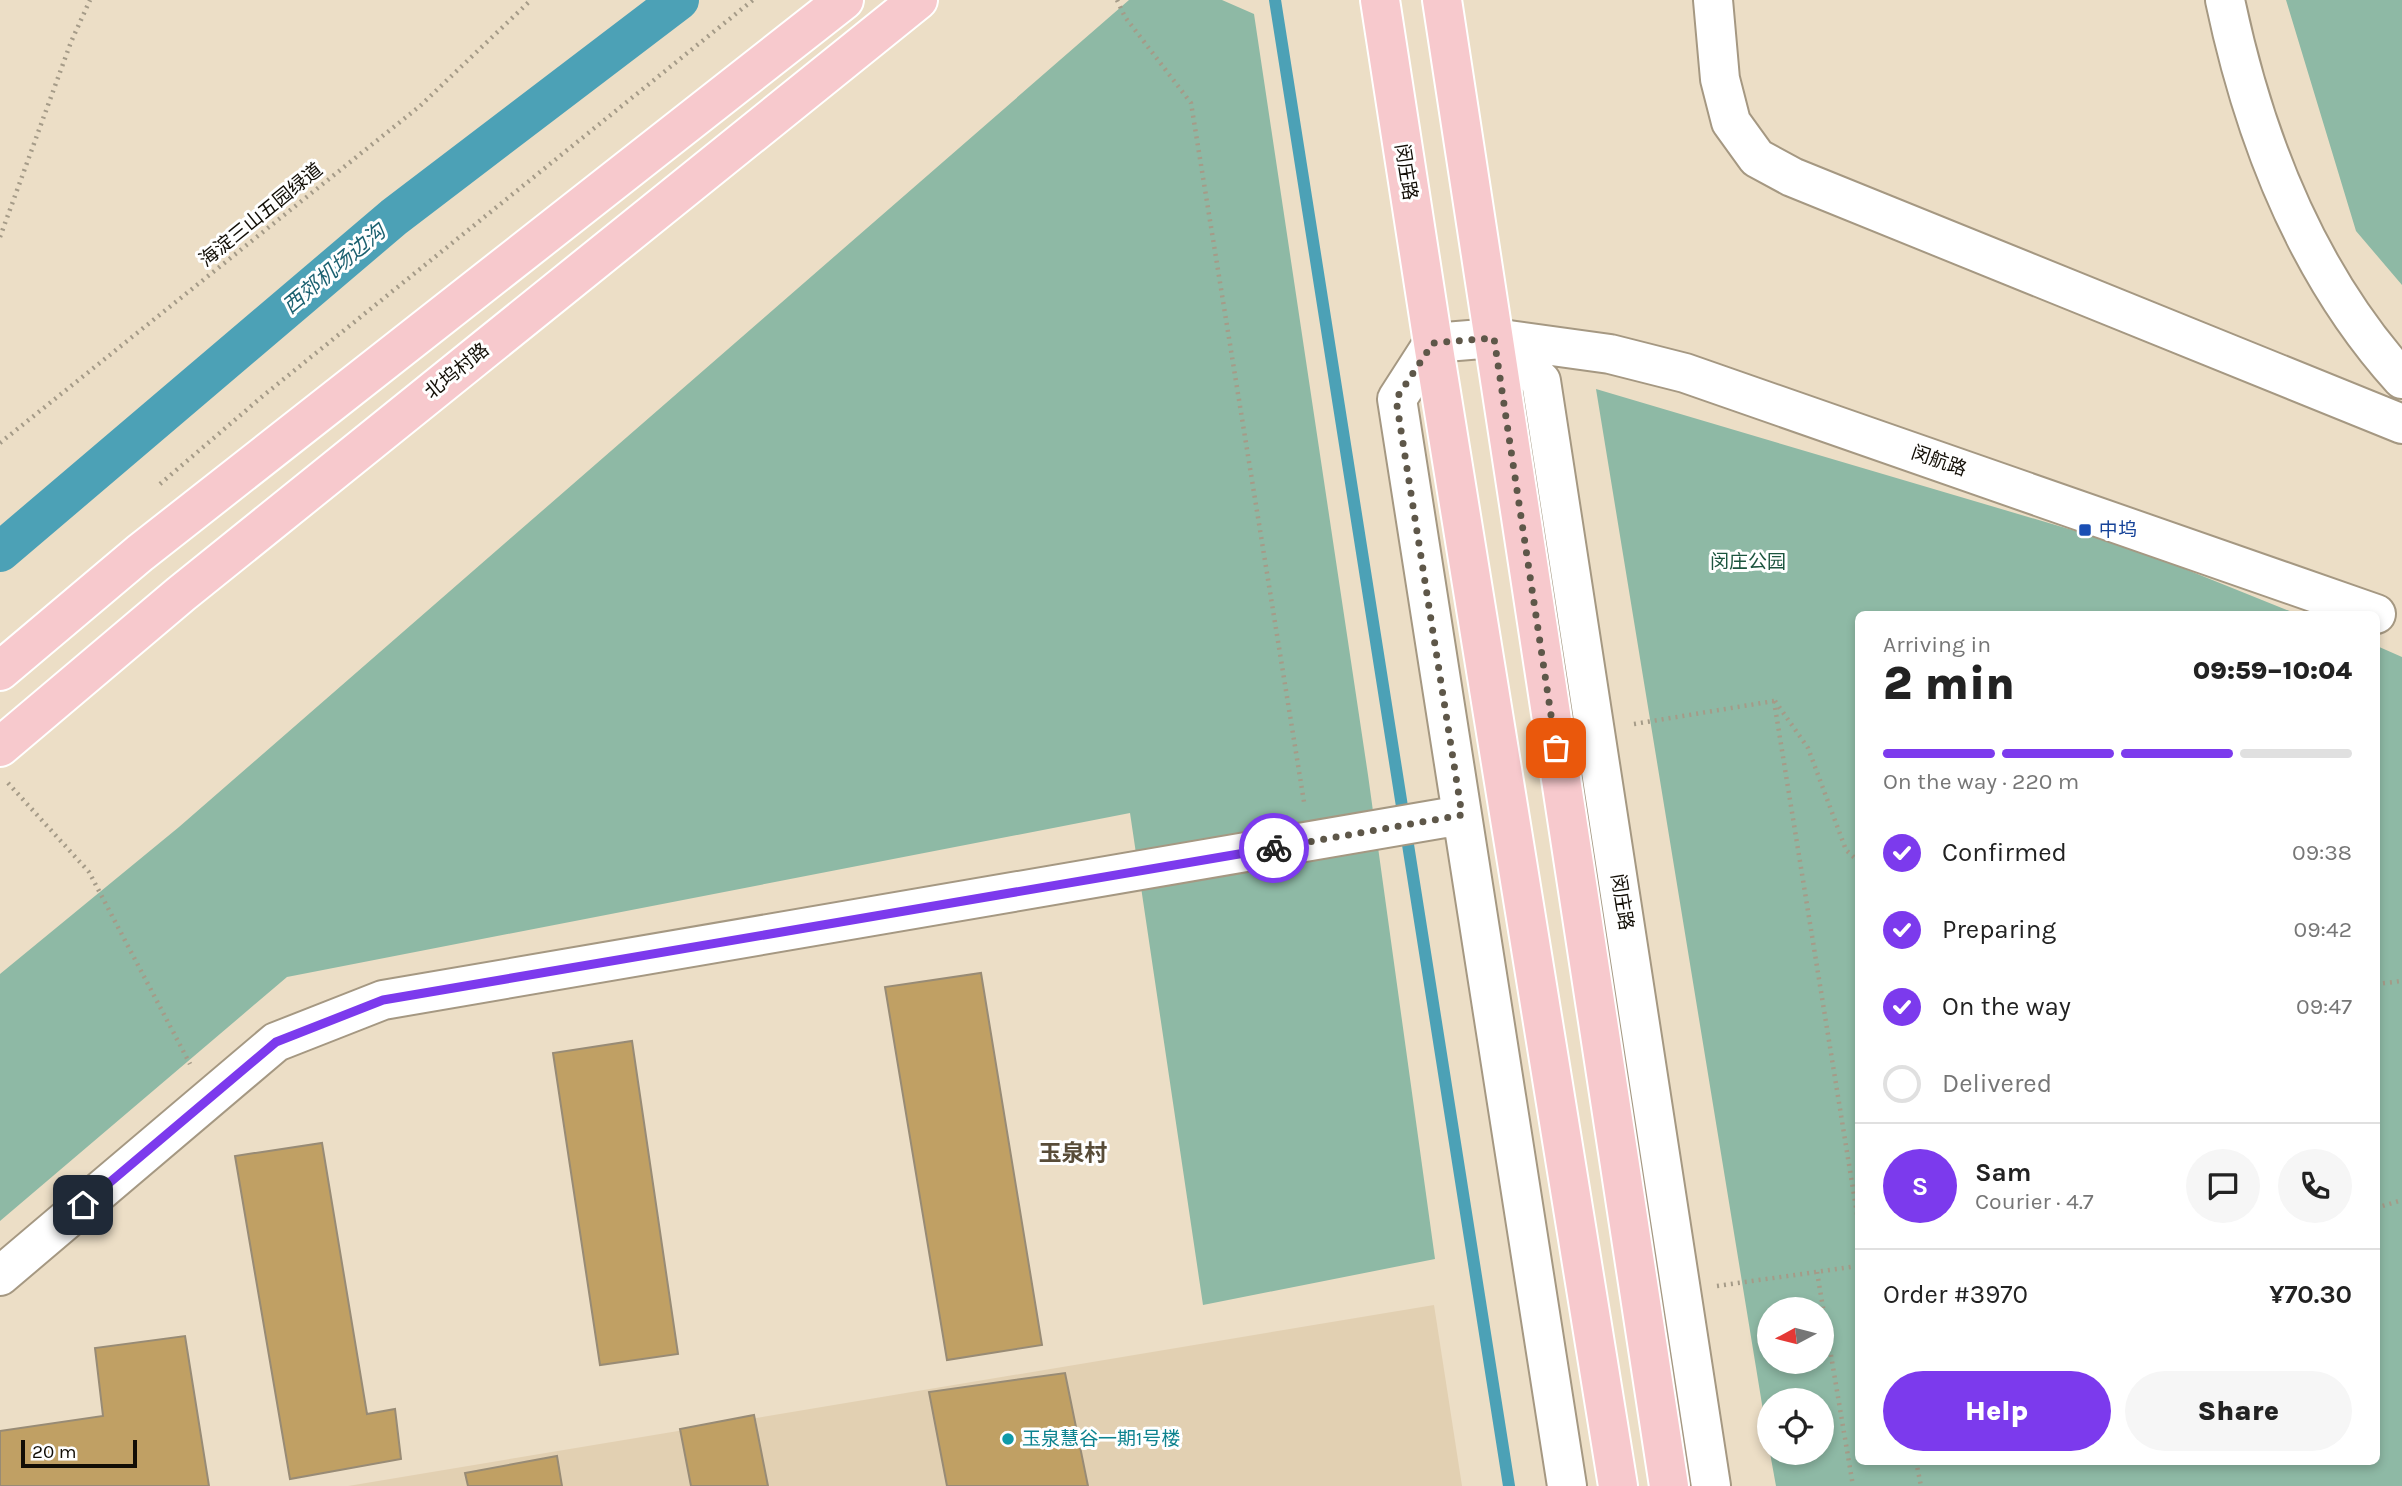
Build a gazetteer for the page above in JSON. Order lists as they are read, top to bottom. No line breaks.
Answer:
{"streets":{"main road":["闵庄路","北坞村路"],"street":["闵航路"],"path":["海淀三山五园绿道"]},"crossings":[["闵庄路","闵航路"]],"districts":["玉泉村"],"water":["西郊机场边沟"],"parks":["闵庄公园"],"places":{"transit":["中坞"],"other":["玉泉慧谷一期1号楼"]},"scale_bar":"20 m","north":"left","page":{"heading":["2 min","Arriving in","09:59–10:04"],"panel":["Sam","Courier · 4.7","Order #3970","¥70.30"],"bar":"On the way · 220 m","list":[["Confirmed","09:38"],["Preparing","09:42"],["On the way","09:47"],"Delivered"],"round":"S","buttons":["Help","Share"],"scale":"20 m"}}
